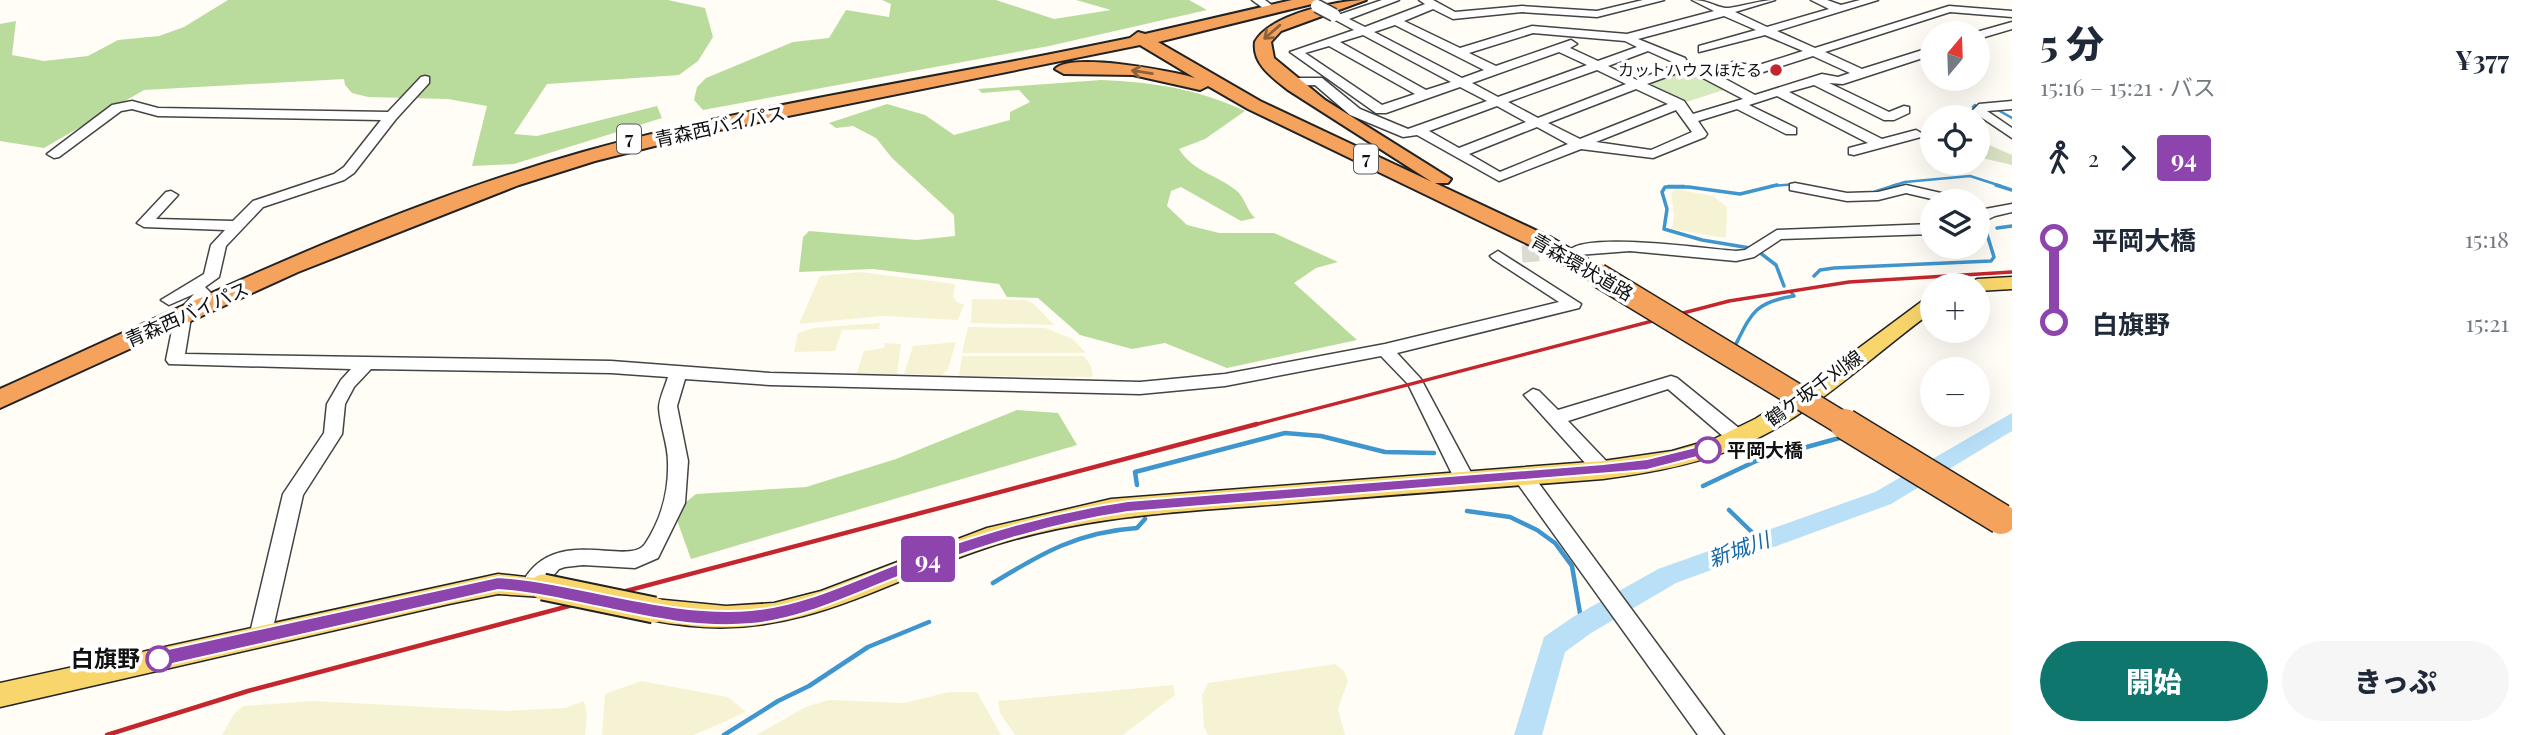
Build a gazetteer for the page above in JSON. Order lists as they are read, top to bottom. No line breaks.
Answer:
{"streets":{"highway":["青森西バイパス","7","青森環状道路"],"main road":["鶴ケ坂千刈線"]},"crossings":[["青森西バイパス","青森環状道路"]],"water":["新城川"],"places":["カットハウスほたる","平岡大橋","白旗野"],"lines":["bus line 94"],"north":"top","page":{"on_map":"94","heading":["5 分","15:16 – 15:21 · バス","¥377"],"map_buttons":["+","−"],"legs":["2","94"],"list":[{"name":"平岡大橋","value":"15:18"},{"name":"白旗野","value":"15:21"}],"buttons":["開始","きっぷ"]}}
